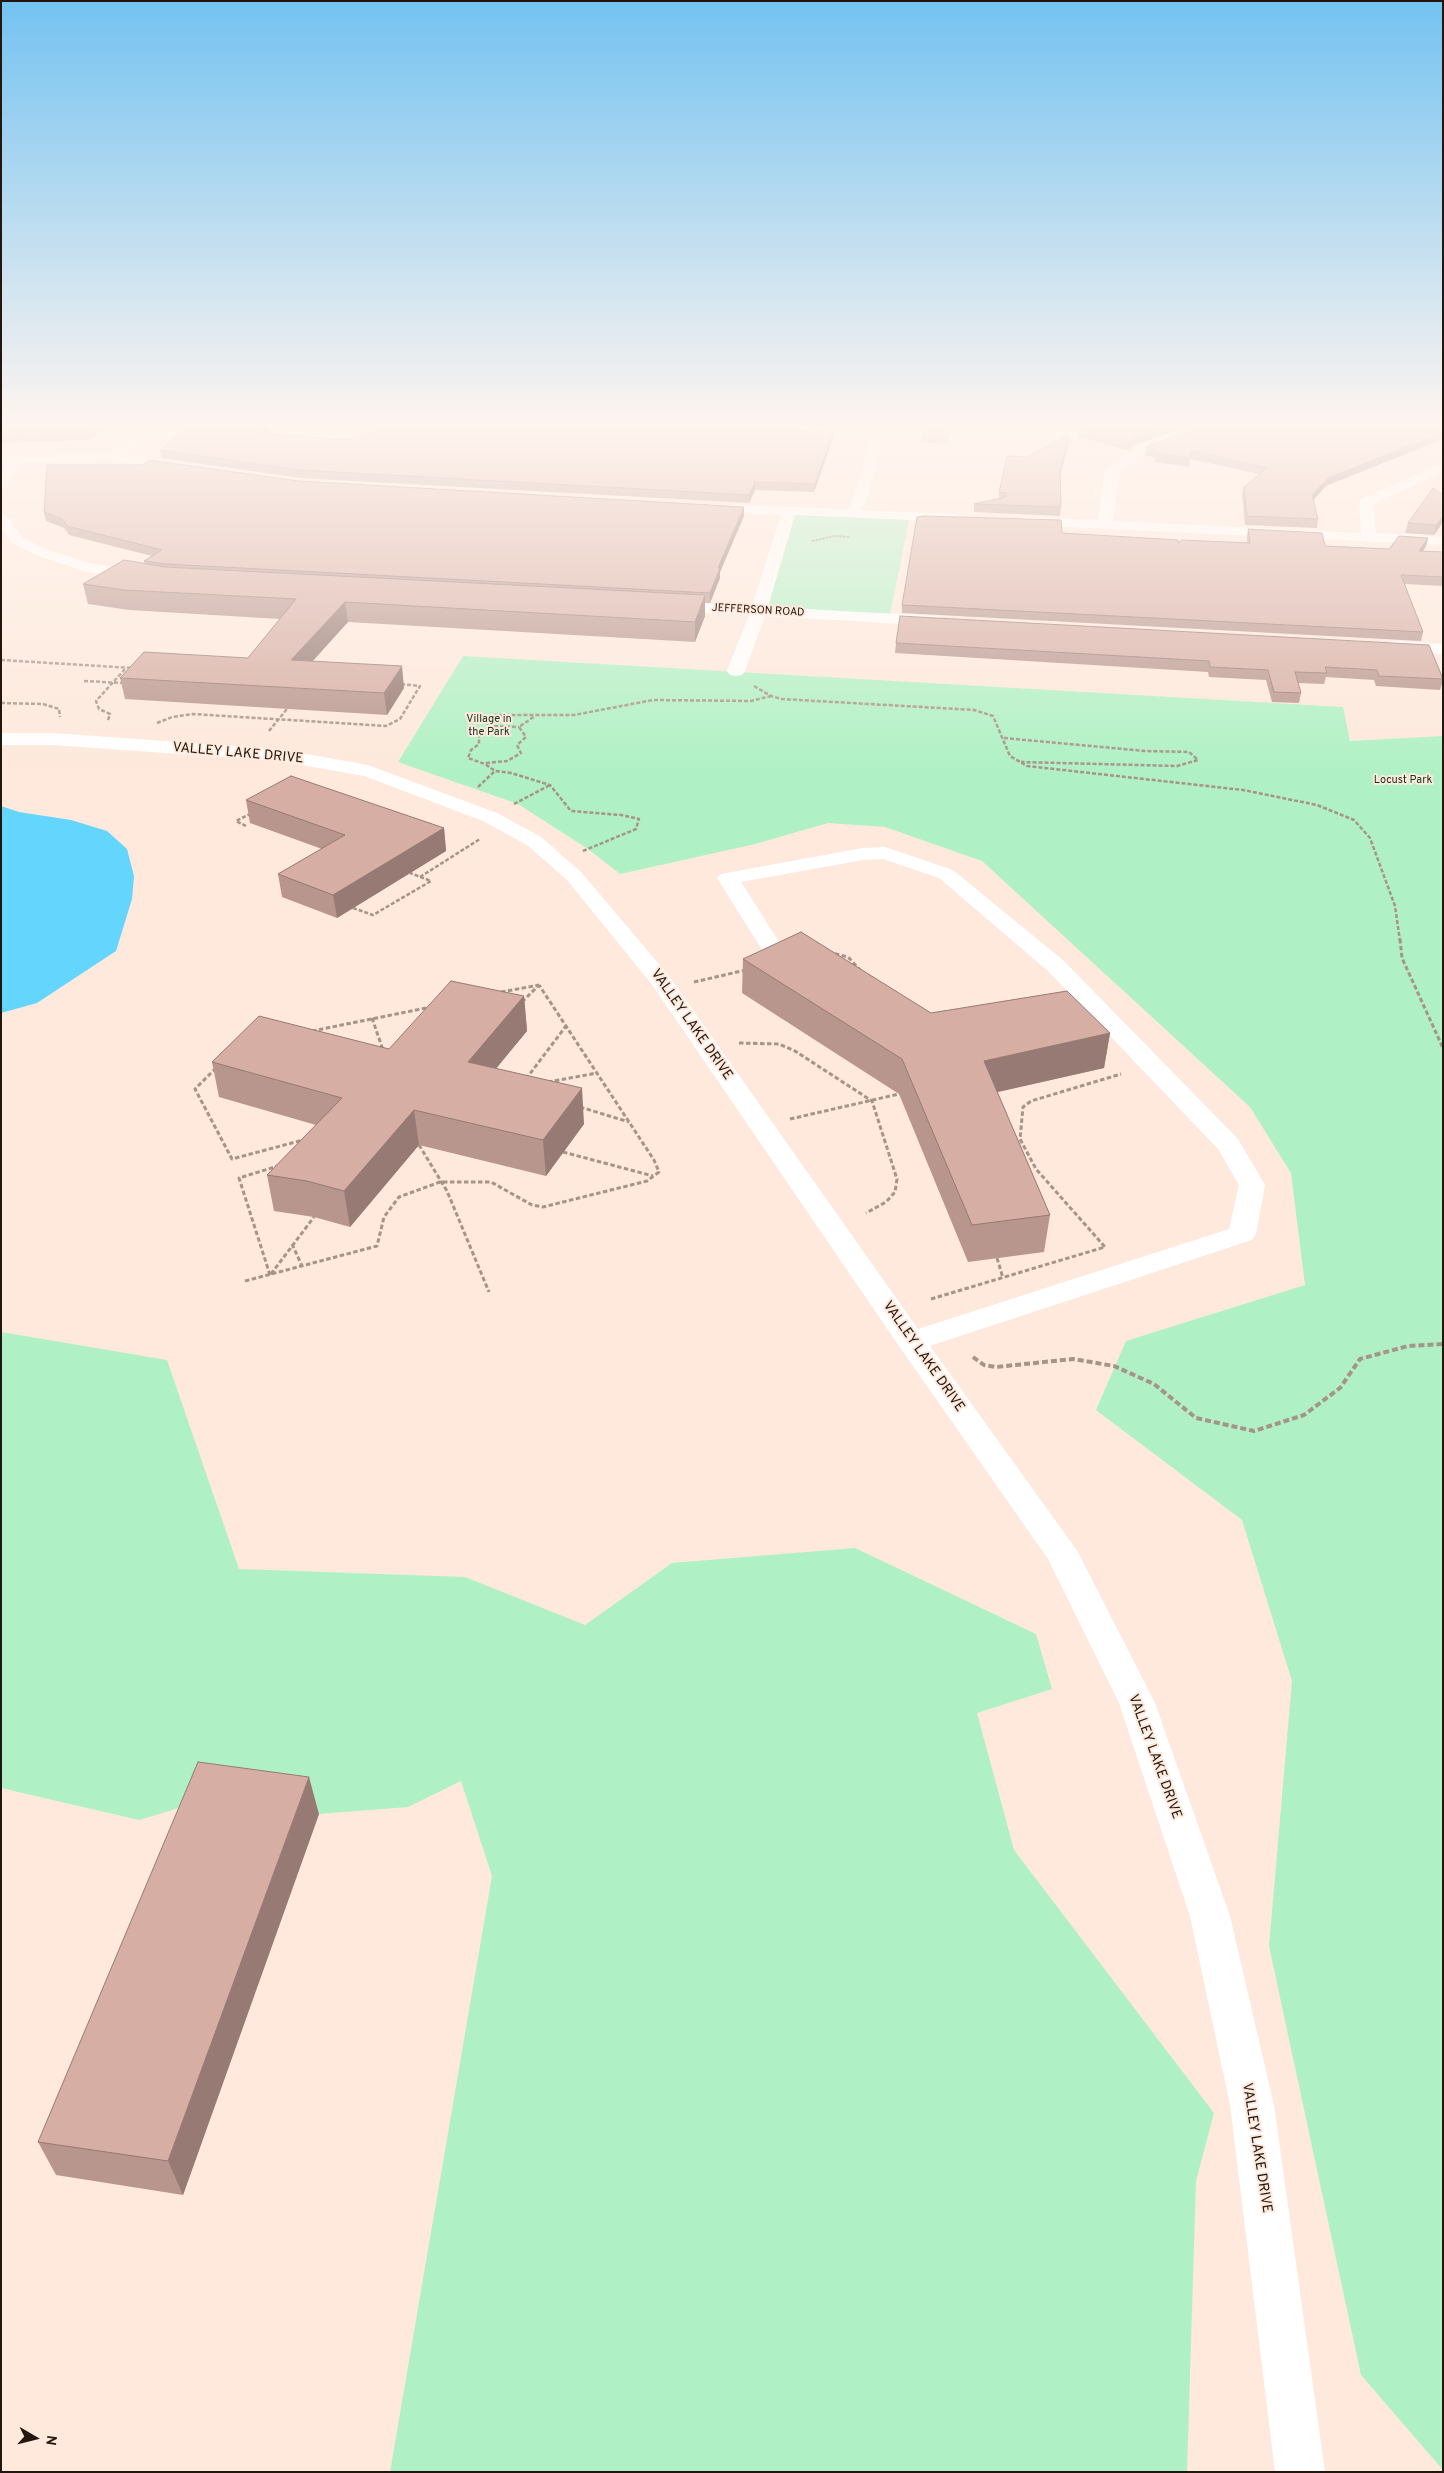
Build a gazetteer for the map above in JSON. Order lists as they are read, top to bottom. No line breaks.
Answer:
{"streets":{"street":["JEFFERSON ROAD","VALLEY LAKE DRIVE"]},"parks":["Village in the Park","Locust Park"],"north":"right"}
